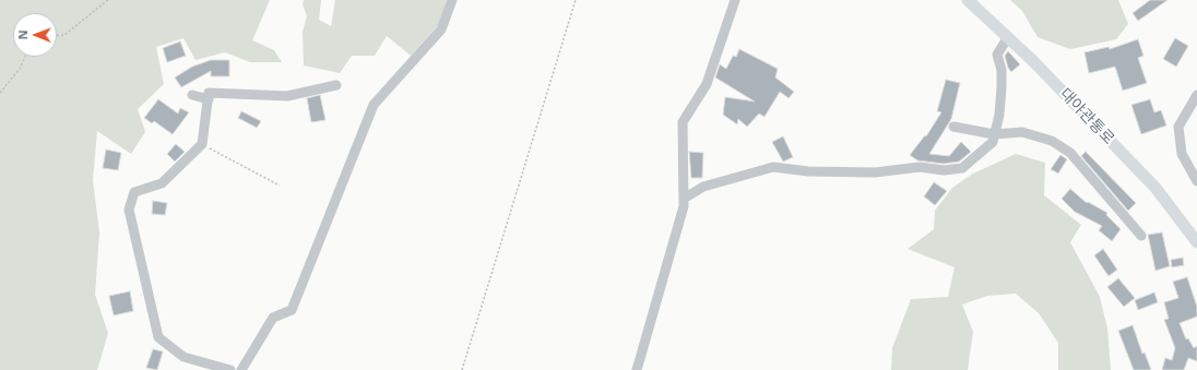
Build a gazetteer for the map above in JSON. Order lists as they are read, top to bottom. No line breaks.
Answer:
{"streets":{"main road":["대야관통로"]},"north":"left"}
